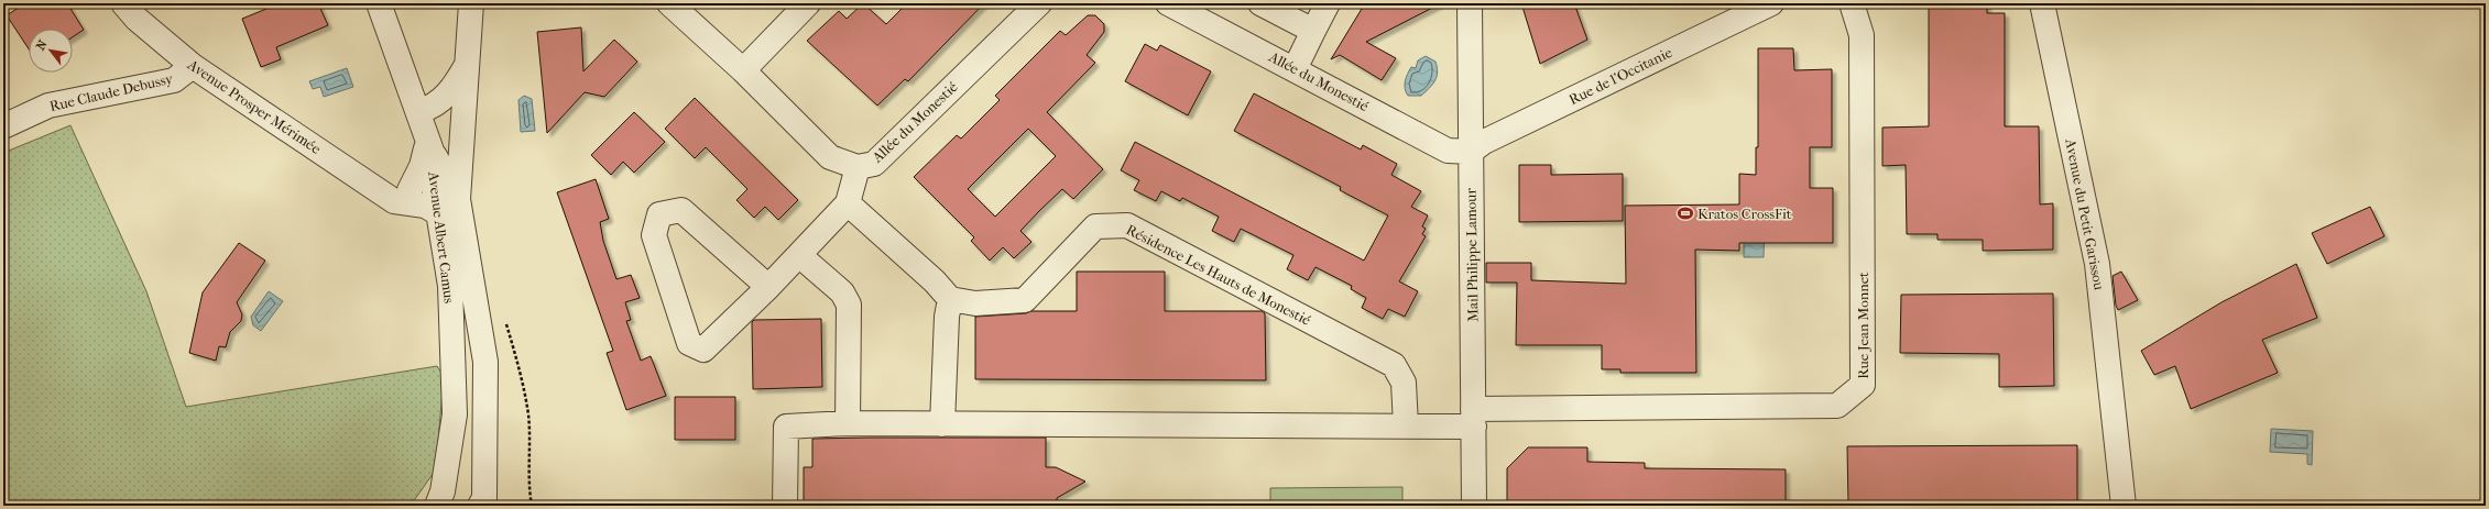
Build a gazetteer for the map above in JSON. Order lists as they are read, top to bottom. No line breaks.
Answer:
{"streets":{"street":["Rue de l'Occitanie","Allée du Monestié","Rue Claude Debussy","Avenue Prosper Mérimée","Avenue du Petit Garissou","Avenue Albert Camus","Mail Philippe Lamour","Résidence Les Hauts de Monestié","Rue Jean Monnet"]},"crossings":[["Rue de l'Occitanie","Allée du Monestié"],["Rue de l'Occitanie","Mail Philippe Lamour"],["Allée du Monestié","Mail Philippe Lamour"],["Rue Claude Debussy","Avenue Prosper Mérimée"],["Avenue Prosper Mérimée","Avenue Albert Camus"],["Mail Philippe Lamour","Rue Jean Monnet"]],"places":{"sports":["Kratos CrossFit"]},"north":"top left"}
